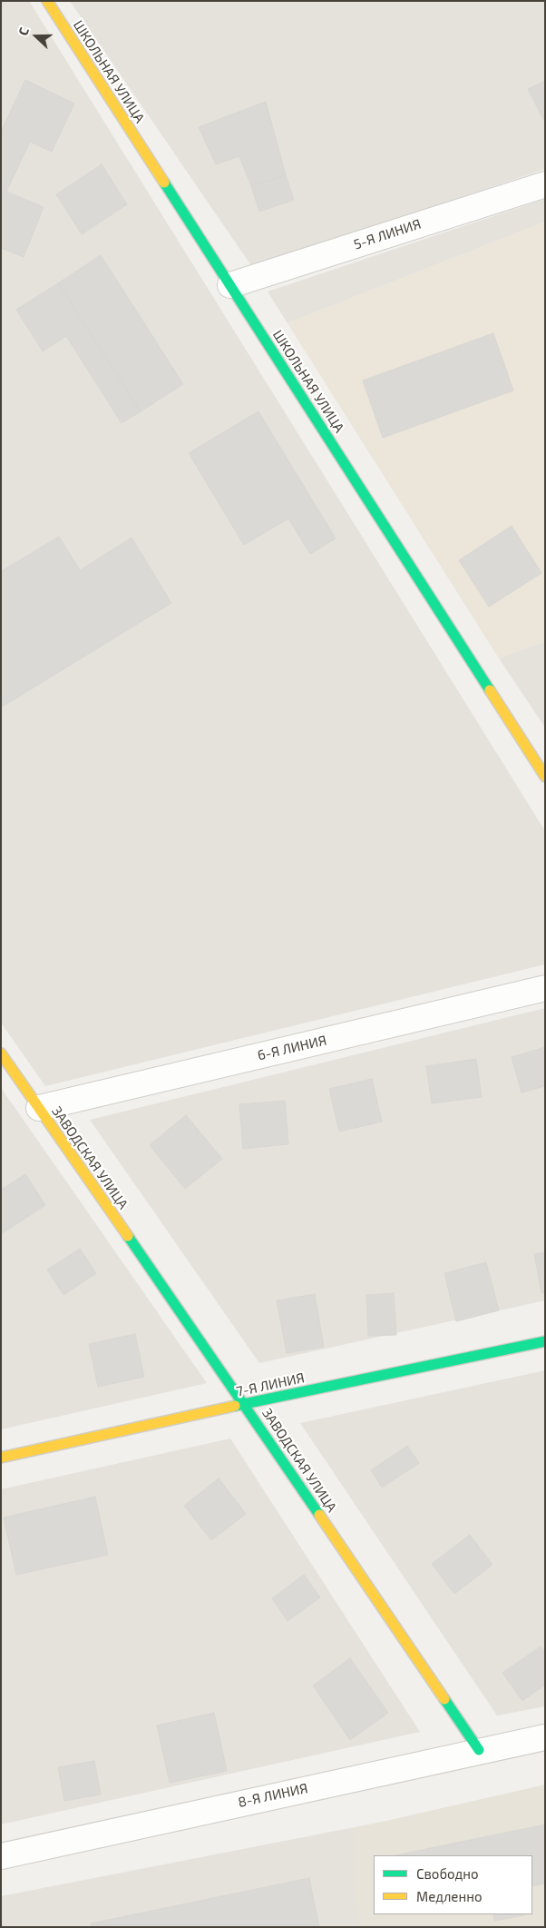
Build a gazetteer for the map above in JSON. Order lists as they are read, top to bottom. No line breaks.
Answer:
{"streets":{"street":["ШКОЛЬНАЯ УЛИЦА","5-Я ЛИНИЯ","6-Я ЛИНИЯ","ЗАВОДСКАЯ УЛИЦА","7-Я ЛИНИЯ","8-Я ЛИНИЯ"]},"crossings":[["ШКОЛЬНАЯ УЛИЦА","5-Я ЛИНИЯ"],["6-Я ЛИНИЯ","ЗАВОДСКАЯ УЛИЦА"],["ЗАВОДСКАЯ УЛИЦА","7-Я ЛИНИЯ"],["ЗАВОДСКАЯ УЛИЦА","8-Я ЛИНИЯ"]],"legend":["Свободно","Медленно"],"north":"left"}
